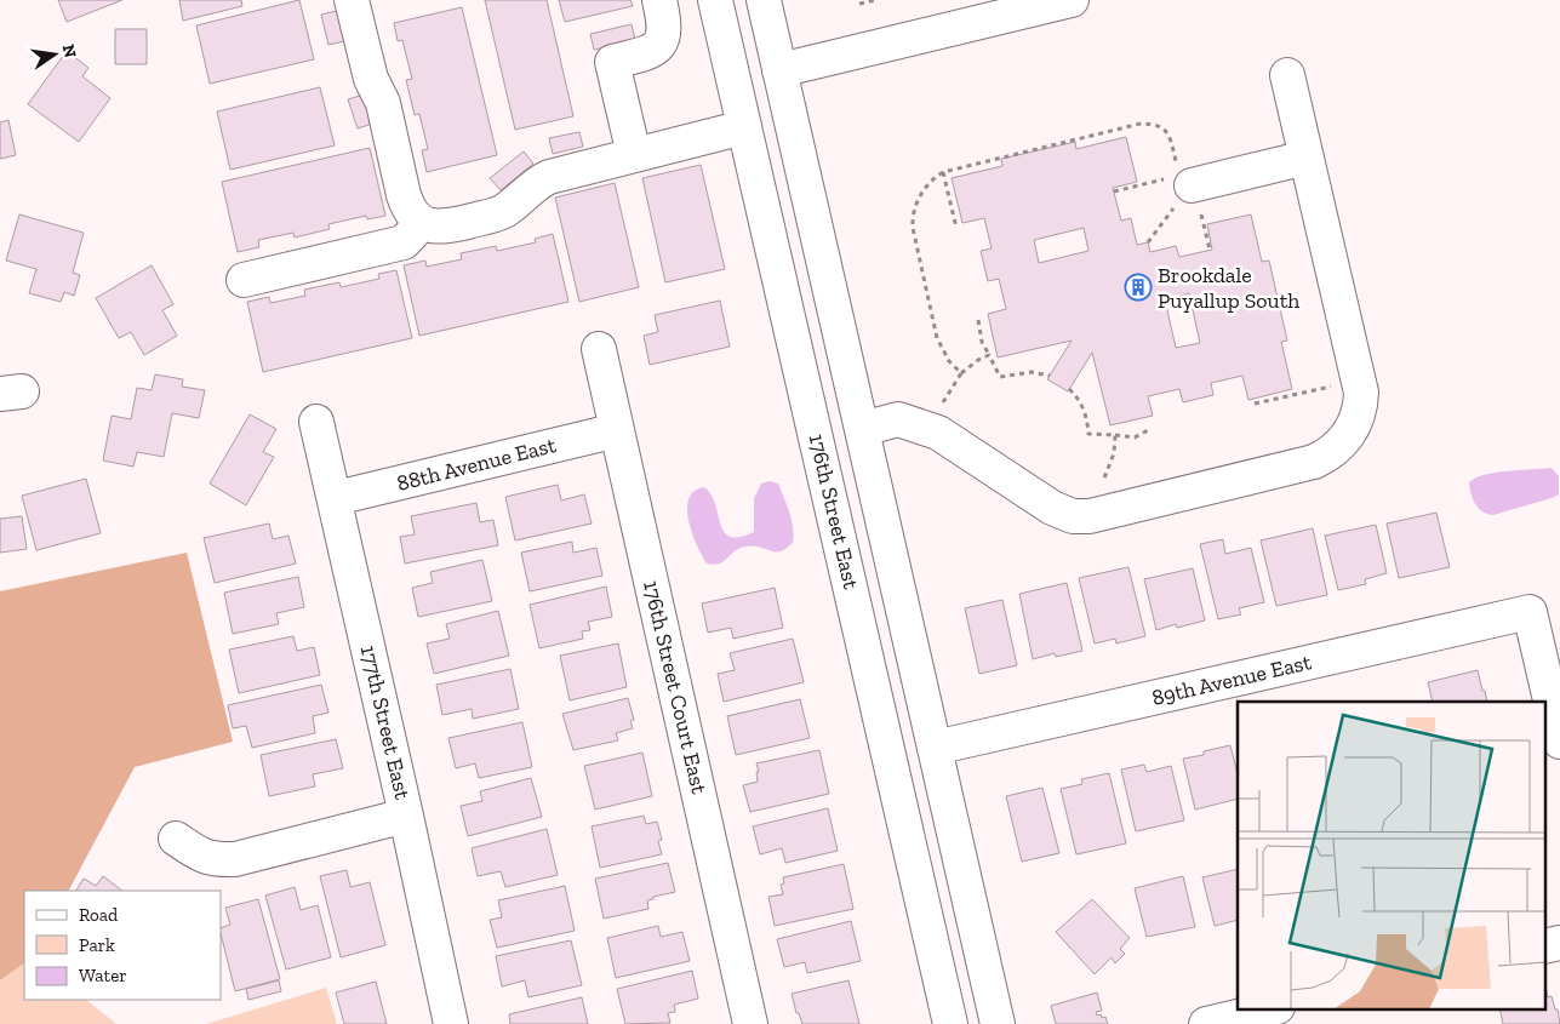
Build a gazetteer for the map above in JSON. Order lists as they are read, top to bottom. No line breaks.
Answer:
{"streets":{"street":["88th Avenue East","176th Street East","89th Avenue East","176th Street Court East","177th Street East"]},"crossings":[["88th Avenue East","176th Street Court East"],["88th Avenue East","177th Street East"]],"places":{"building":["Brookdale Puyallup South"]},"legend":["Road","Park","Water"],"north":"right"}
